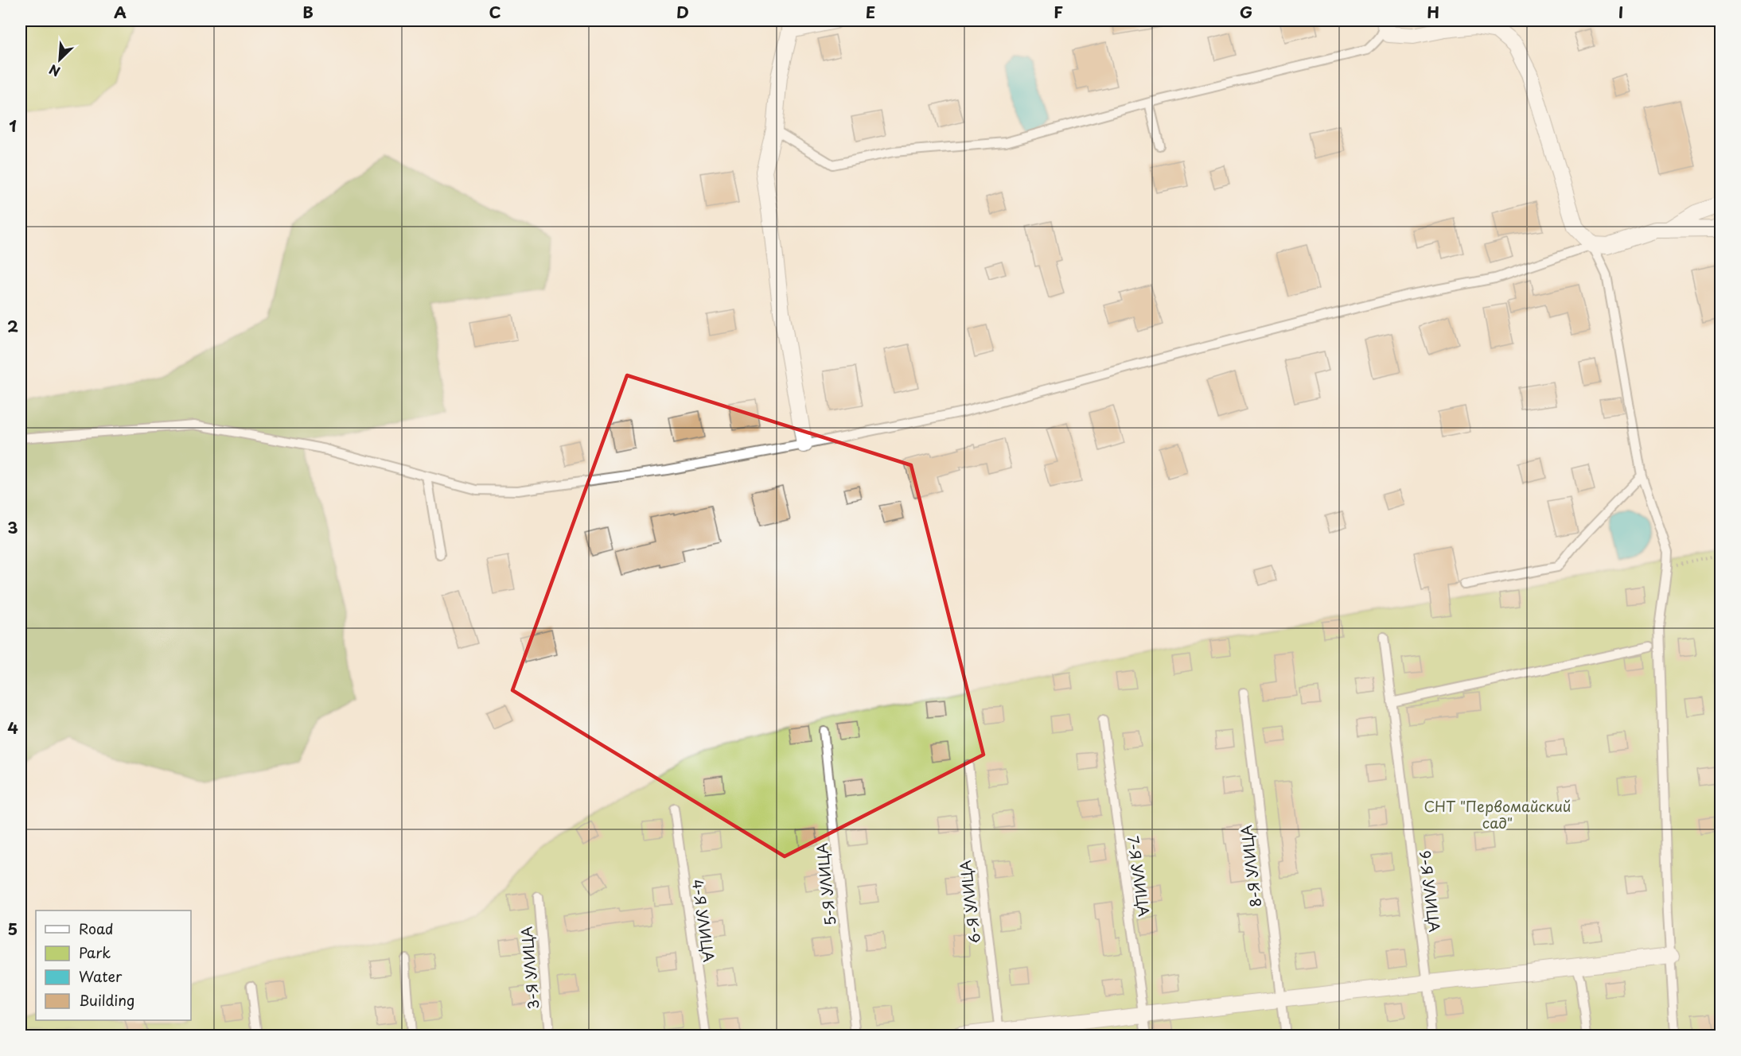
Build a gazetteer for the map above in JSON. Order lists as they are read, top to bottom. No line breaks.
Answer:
{"streets":{"lane":["8-Я УЛИЦА","7-Я УЛИЦА","5-Я УЛИЦА","9-Я УЛИЦА","6-Я УЛИЦА","4-Я УЛИЦА","3-Я УЛИЦА"]},"parks":["СНТ \"Первомайский сад\""],"legend":["Road","Park","Water","Building"],"north":"bottom left","grid":{"columns":["A","B","C","D","E","F","G","H","I"],"rows":["1","2","3","4","5"]}}
